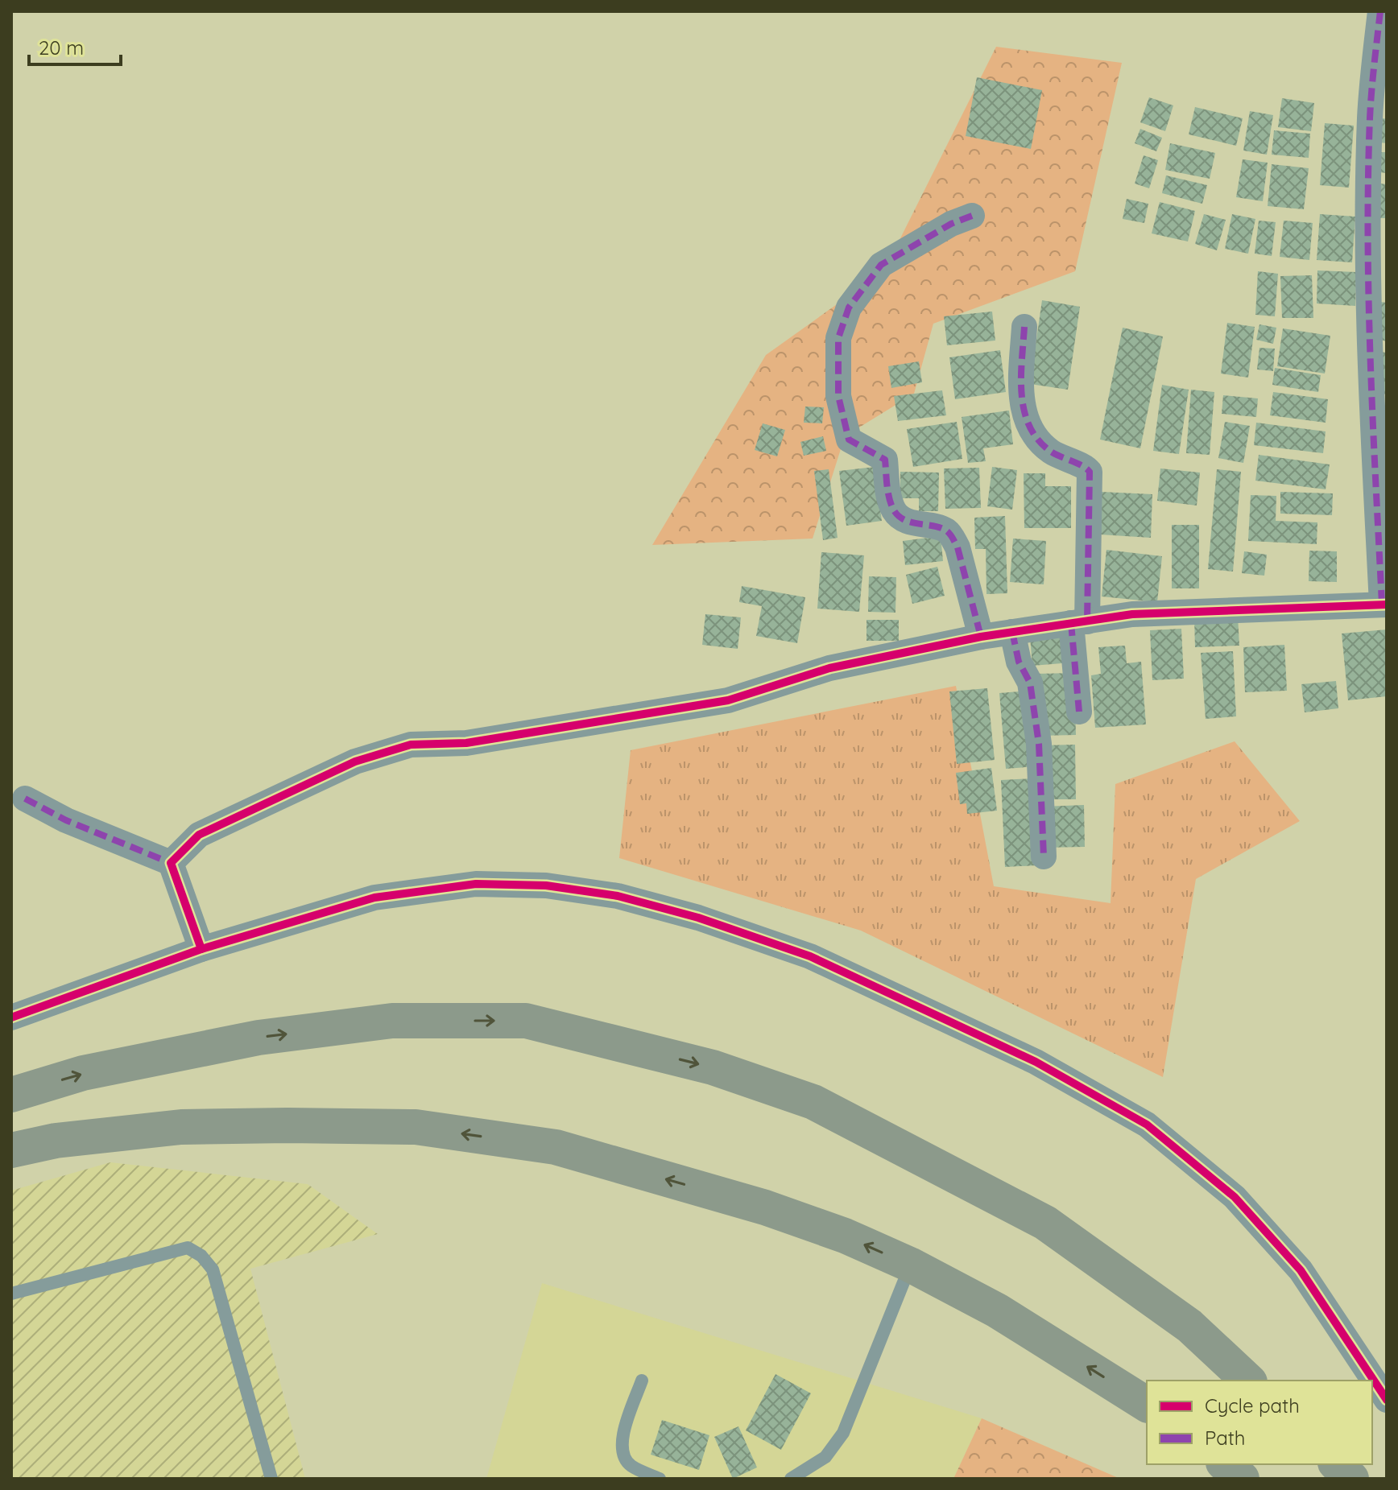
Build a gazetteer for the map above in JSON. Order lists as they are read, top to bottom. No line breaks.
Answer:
{"legend":["Cycle path","Path"],"scale_bar":"20 m"}
